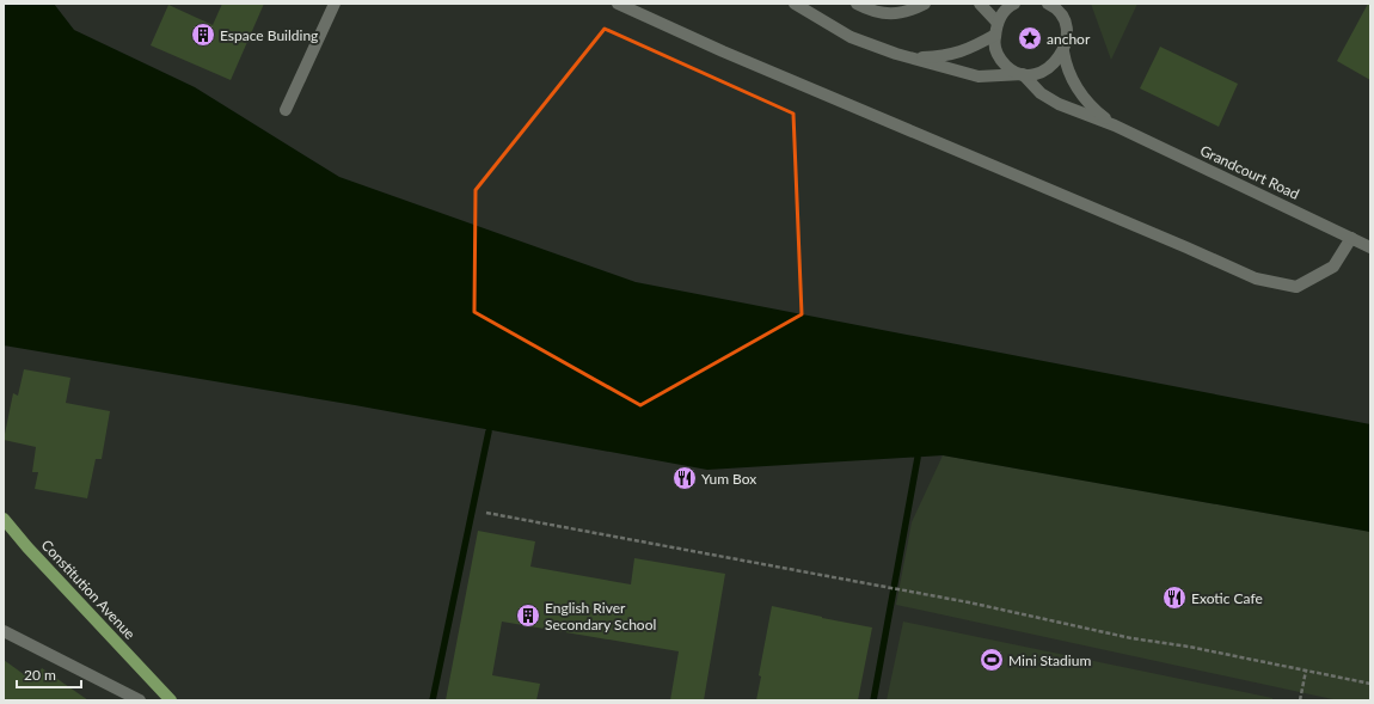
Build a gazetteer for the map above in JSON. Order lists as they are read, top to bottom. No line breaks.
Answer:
{"streets":{"main road":["Constitution Avenue"],"street":["Grandcourt Road"]},"places":{"building":["Espace Building","English River Secondary School"],"place":["anchor"],"restaurant":["Yum Box","Exotic Cafe"],"sports":["Mini Stadium"]},"scale_bar":"20 m"}
